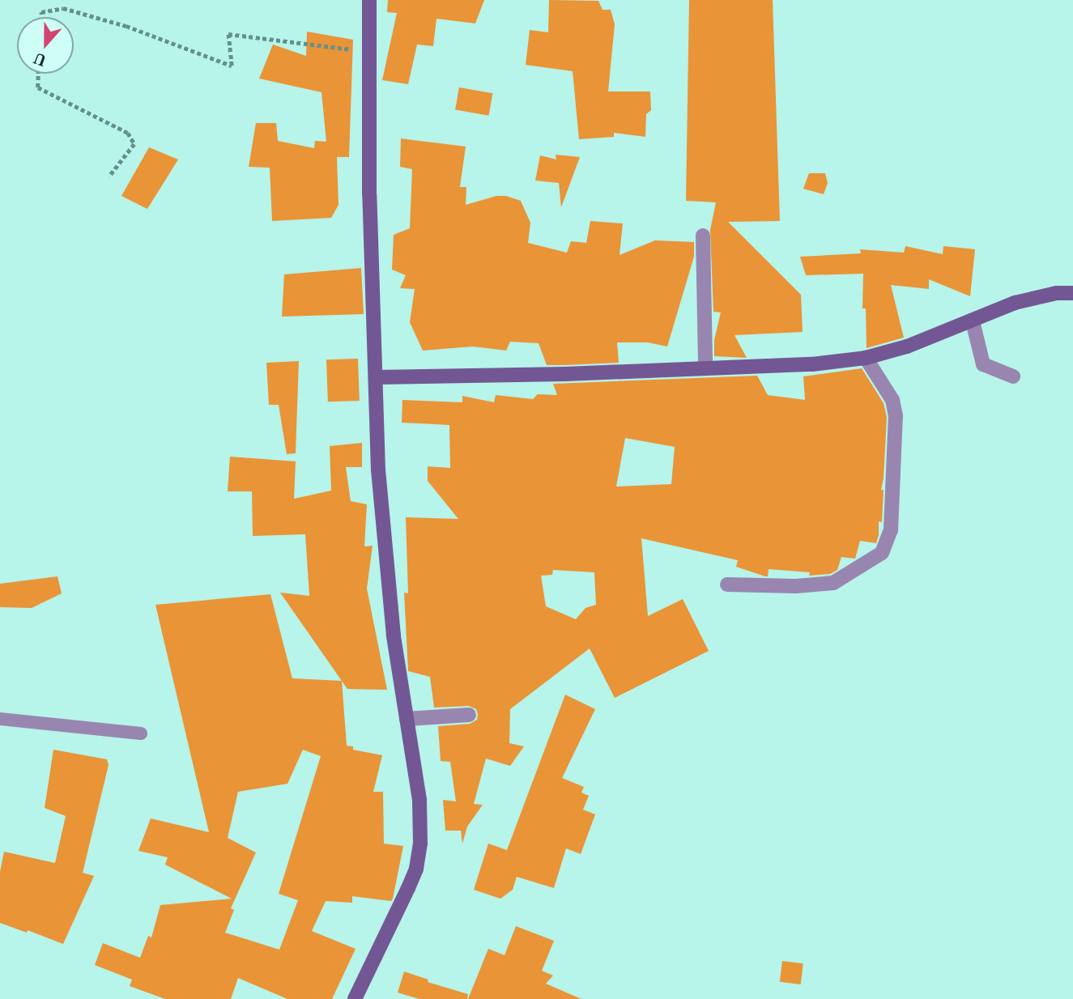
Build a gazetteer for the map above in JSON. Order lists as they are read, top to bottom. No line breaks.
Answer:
{"north":"bottom"}
